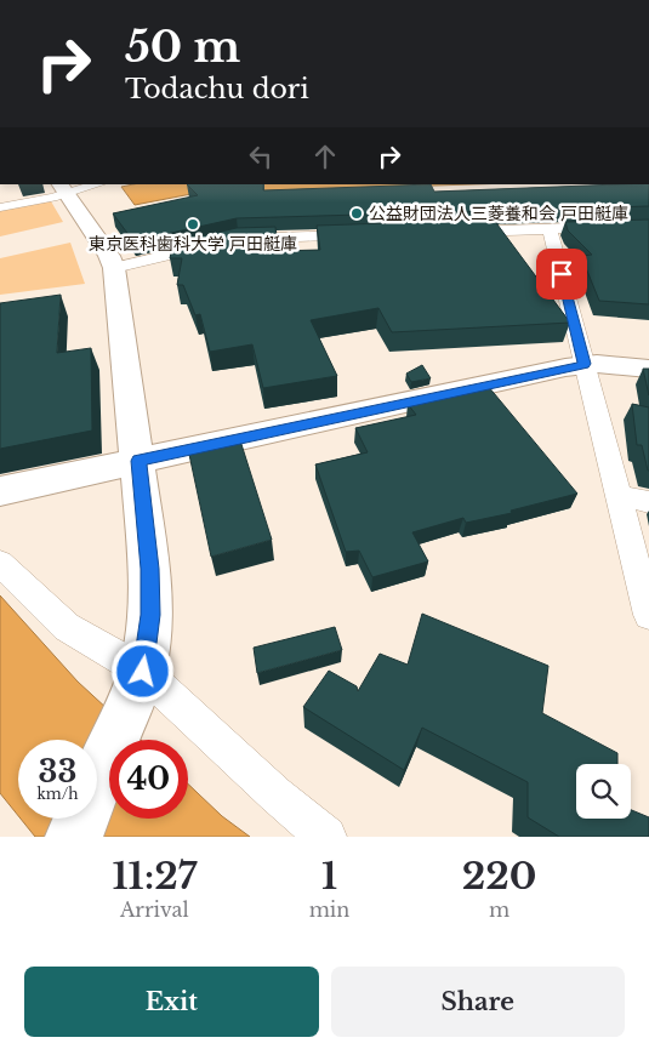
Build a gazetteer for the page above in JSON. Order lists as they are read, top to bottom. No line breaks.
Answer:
{"places":["公益財団法人三菱養和会 戸田艇庫","東京医科歯科大学 戸田艇庫"],"page":{"turn":["50 m","Todachu dori"],"speed":"33 km/h","limit":"40","eta":["11:27","Arrival","1","min","220","m"],"buttons":["Exit","Share"]}}
